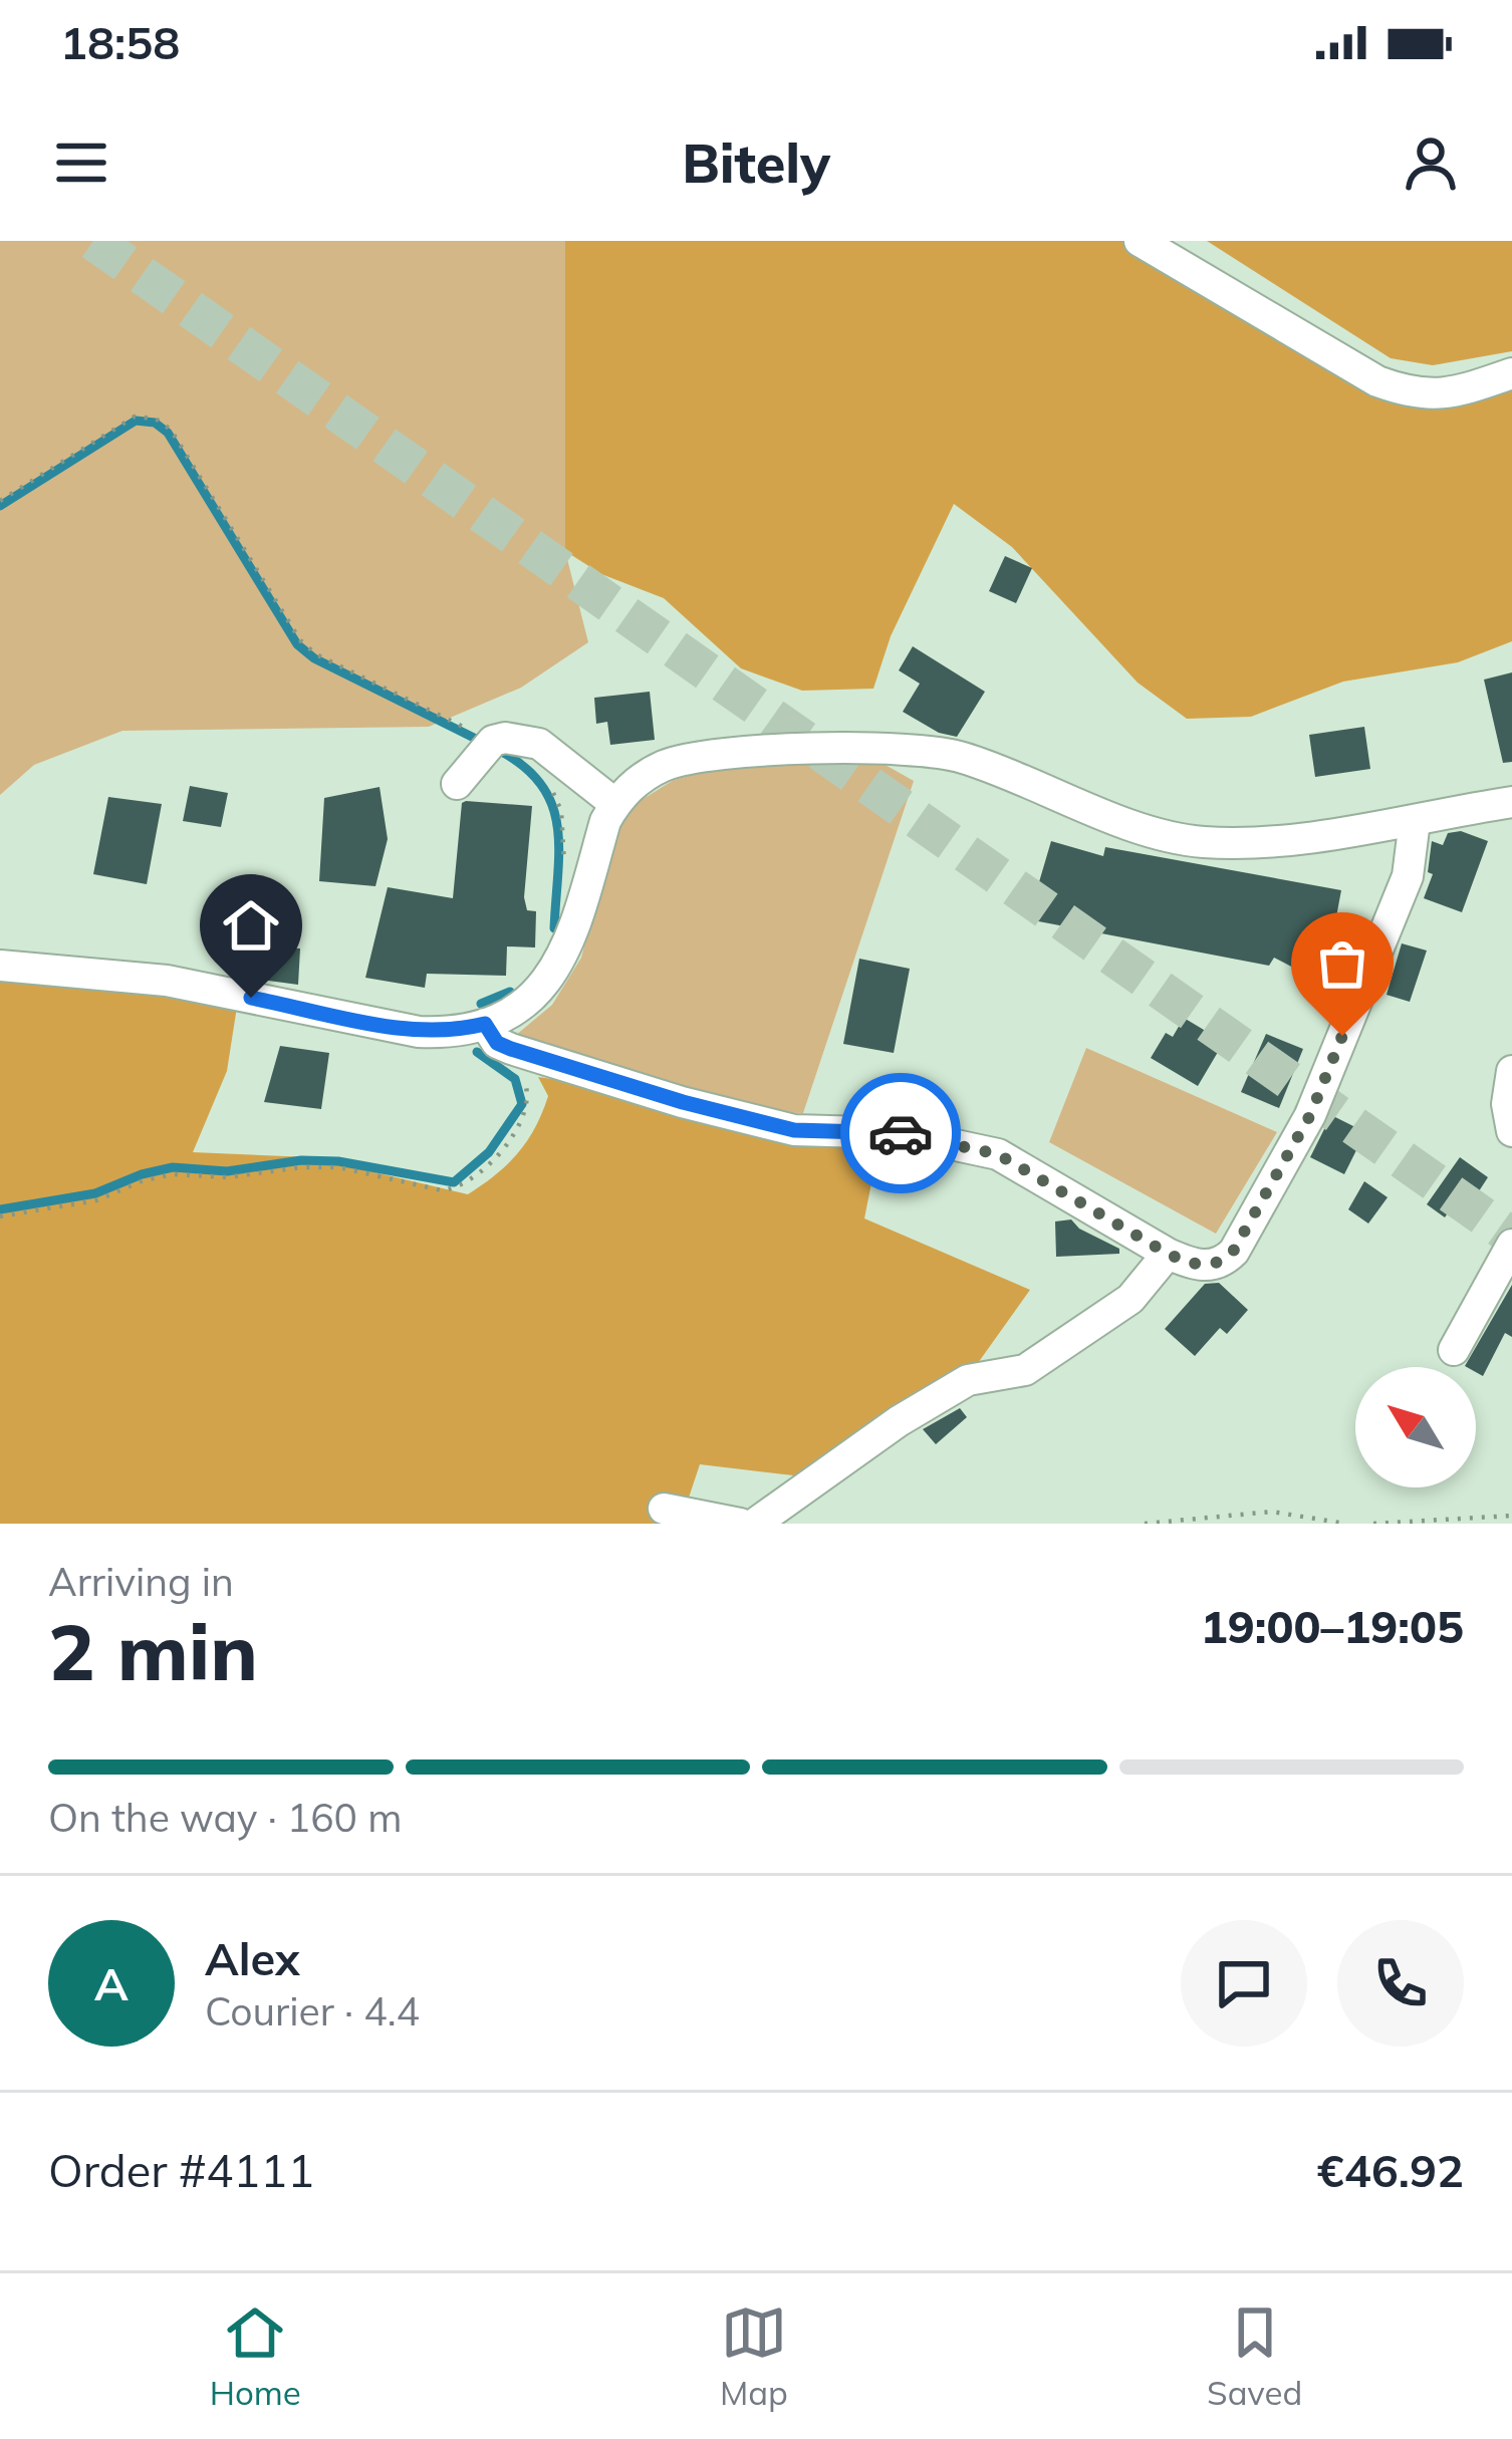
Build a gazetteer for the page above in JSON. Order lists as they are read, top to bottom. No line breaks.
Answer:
{"north":"top left","page":{"status":"18:58","header":"Bitely","heading":["2 min","Arriving in","19:00–19:05"],"panel":["Alex","Courier · 4.4","Order #4111","€46.92"],"bar":"On the way · 160 m","round":"A","tabs":["Home","Map","Saved"]}}
